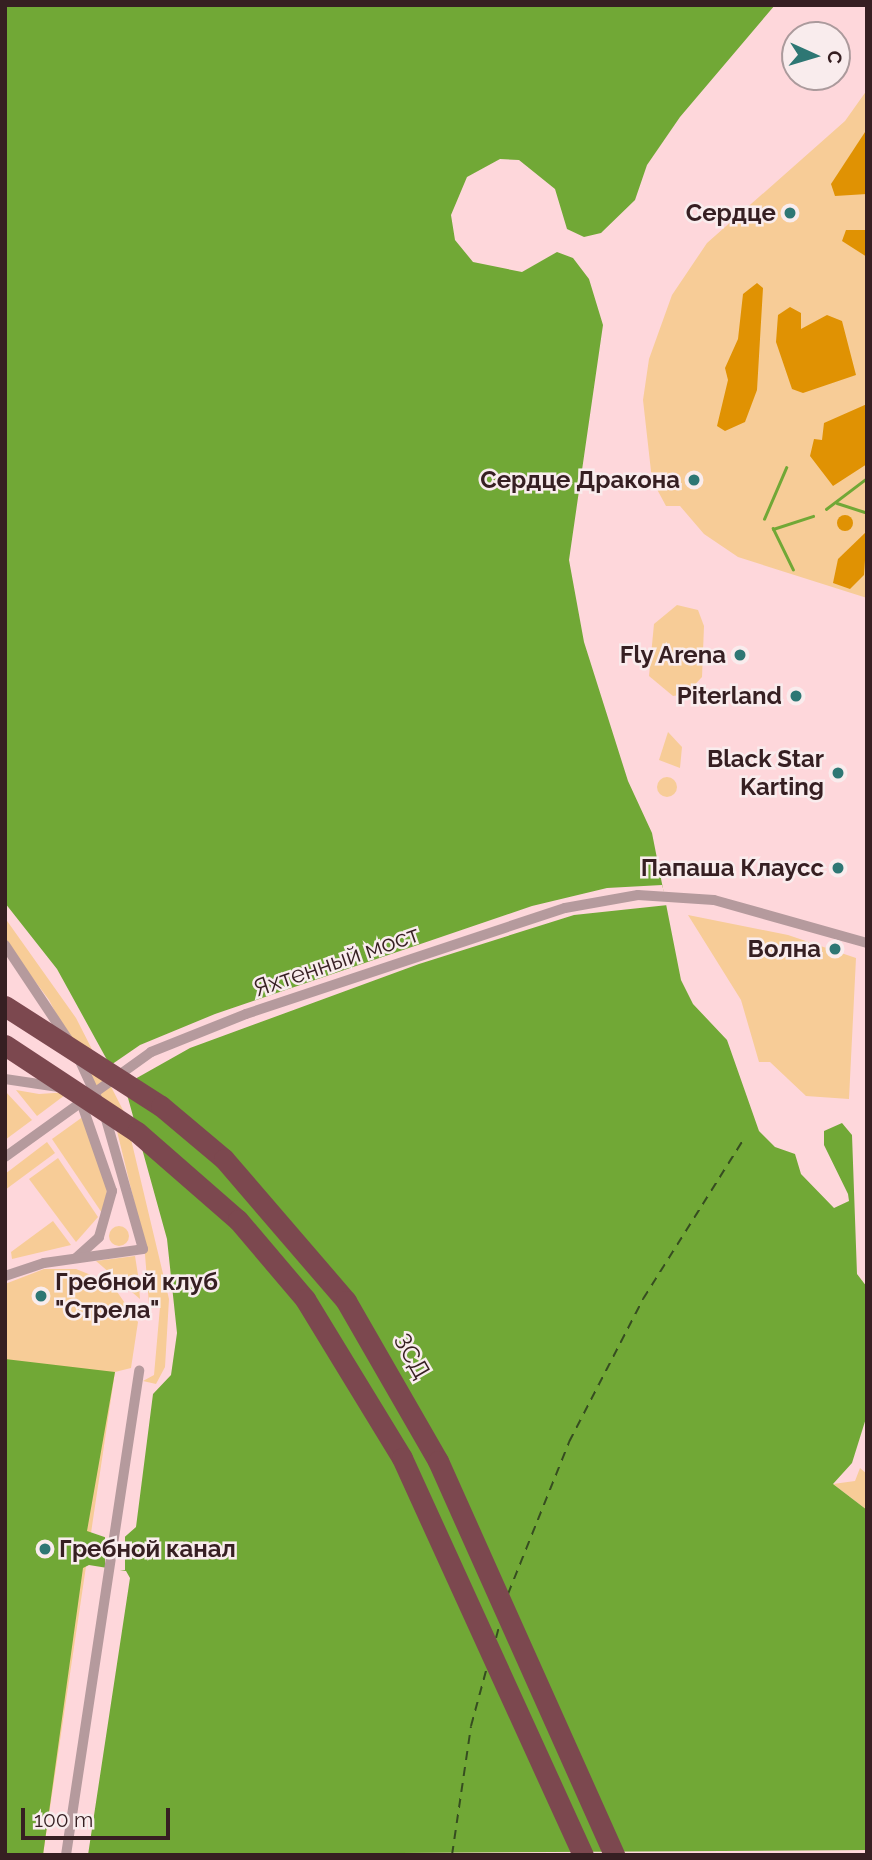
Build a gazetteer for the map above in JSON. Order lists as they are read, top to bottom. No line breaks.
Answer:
{"streets":{"highway":["ЗСД"],"street":["Яхтенный мост"]},"places":["Сердце","Сердце Дракона","Fly Arena","Piterland","Black Star Karting","Папаша Клаусс","Волна","Гребной клуб \"Стрела\"","Гребной канал"],"scale_bar":"100 m","north":"right"}
